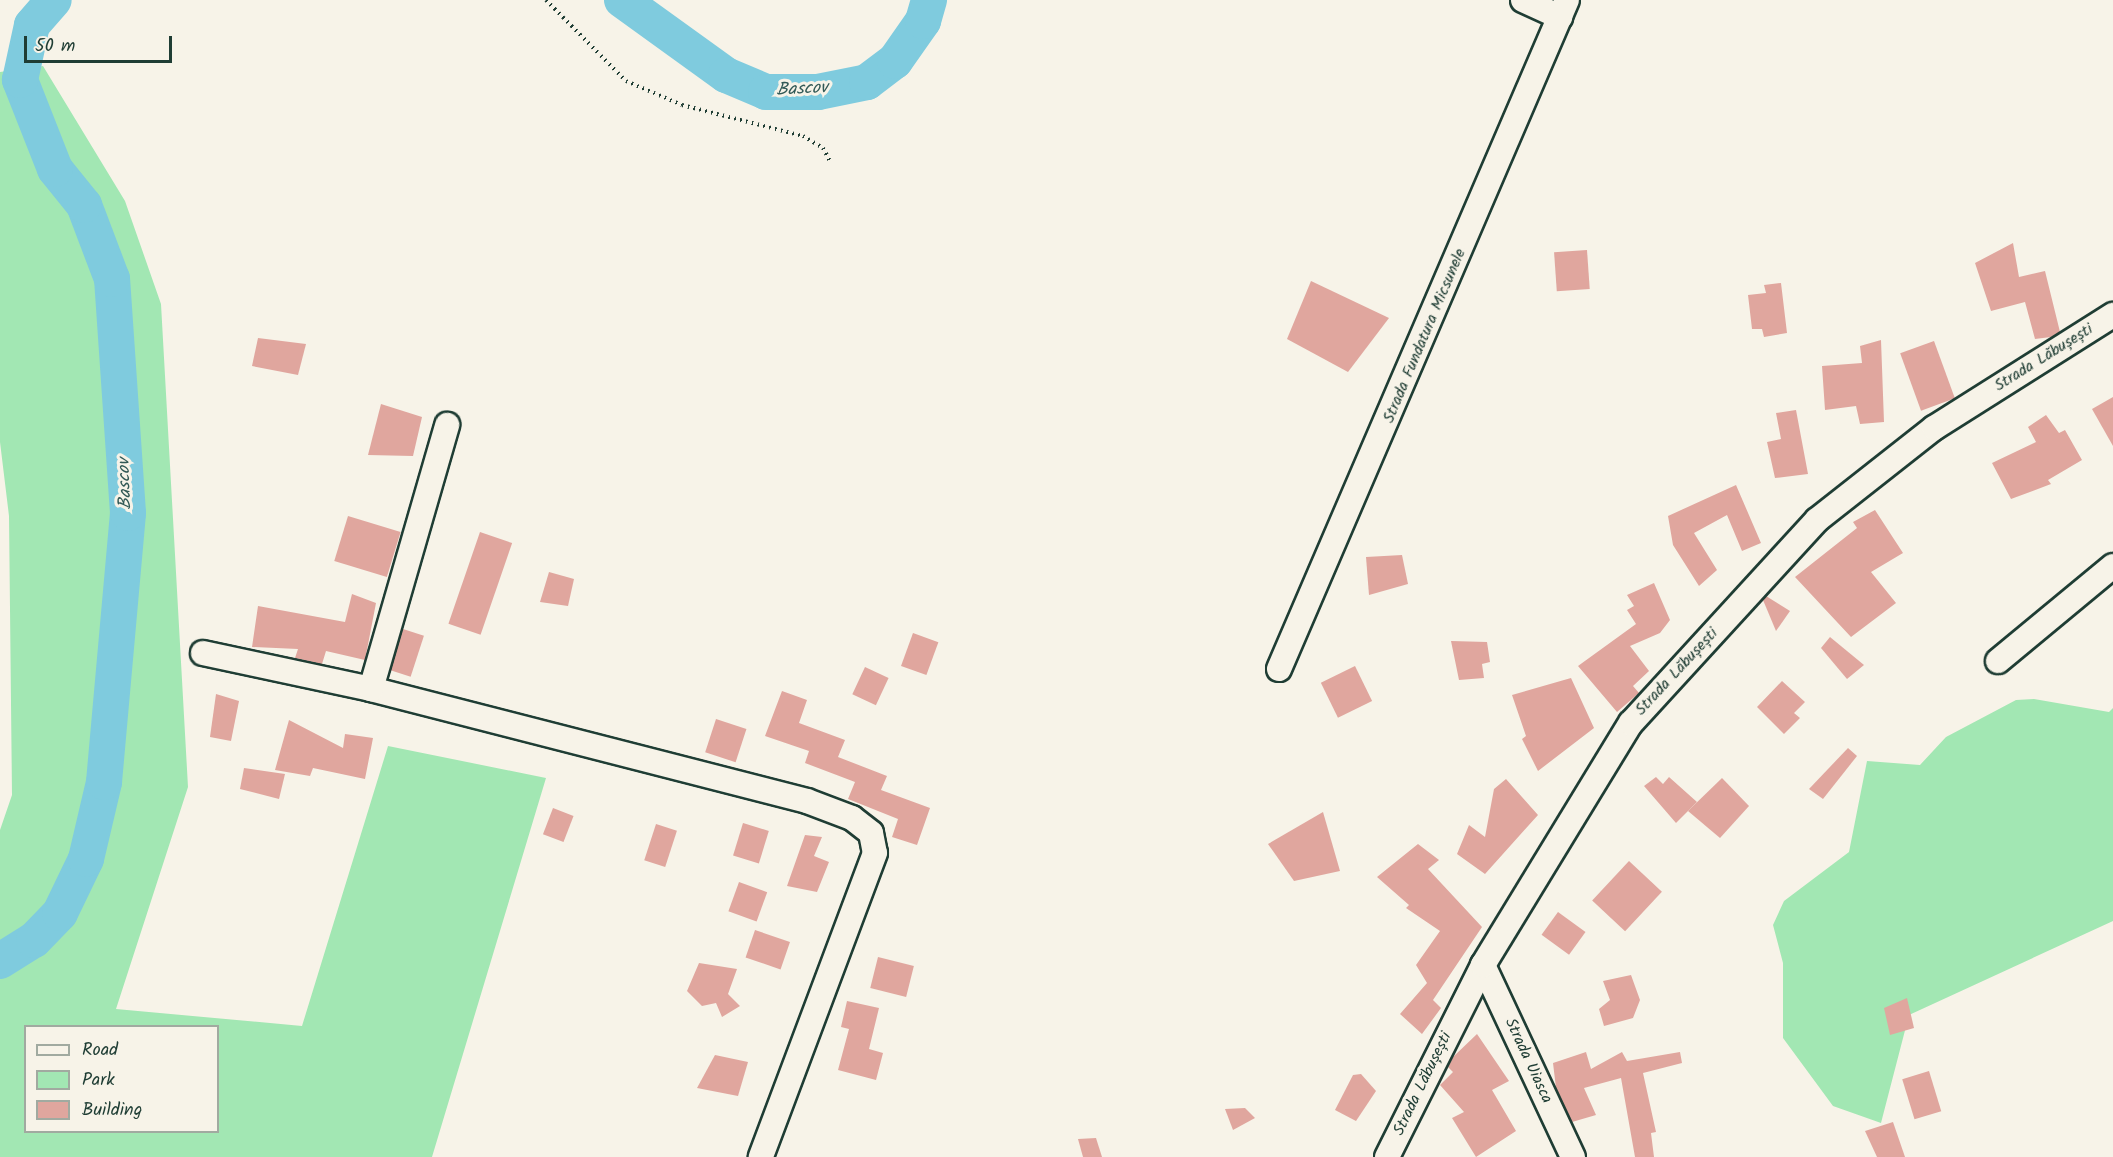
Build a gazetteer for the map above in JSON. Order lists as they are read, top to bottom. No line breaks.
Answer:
{"streets":{"street":["Strada Fundatura Micsunele","Strada Lăbușești","Strada Uiasca"]},"crossings":[["Strada Lăbușești","Strada Uiasca"]],"water":["Bascov"],"legend":["Road","Park","Building"],"scale_bar":"50 m"}
